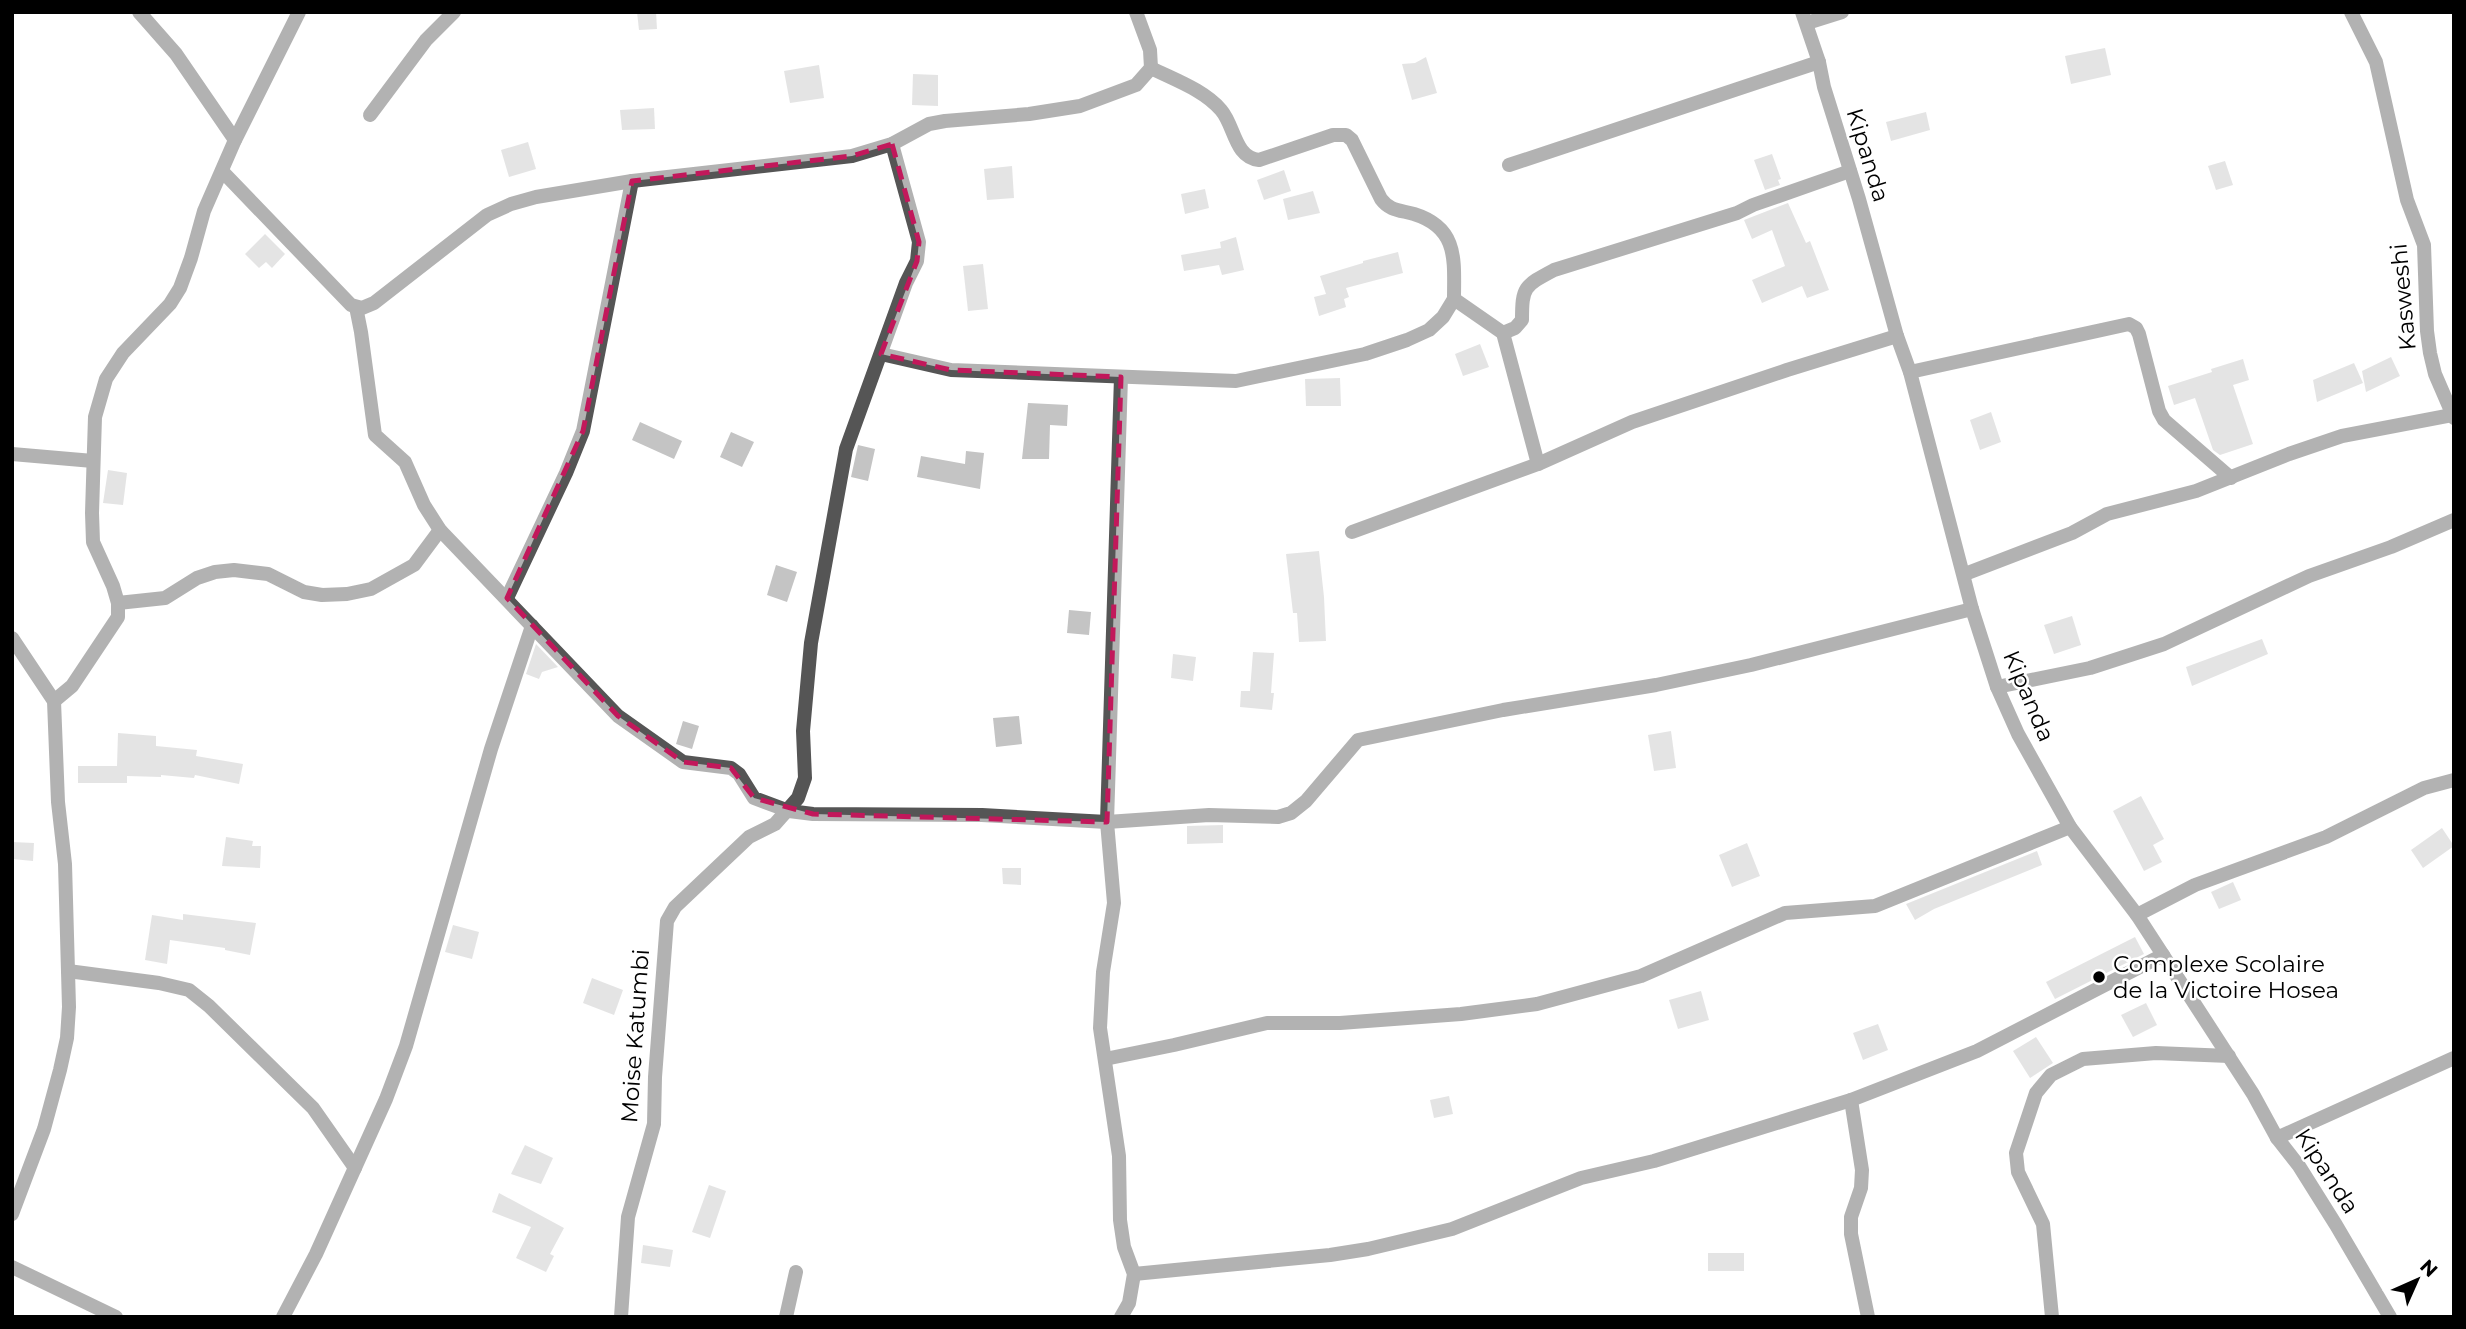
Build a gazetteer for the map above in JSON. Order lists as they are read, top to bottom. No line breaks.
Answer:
{"streets":{"street":["Kipanda","Kasweshi","Moise Katumbi"]},"places":["Complexe Scolaire de la Victoire Hosea"],"north":"top right"}
